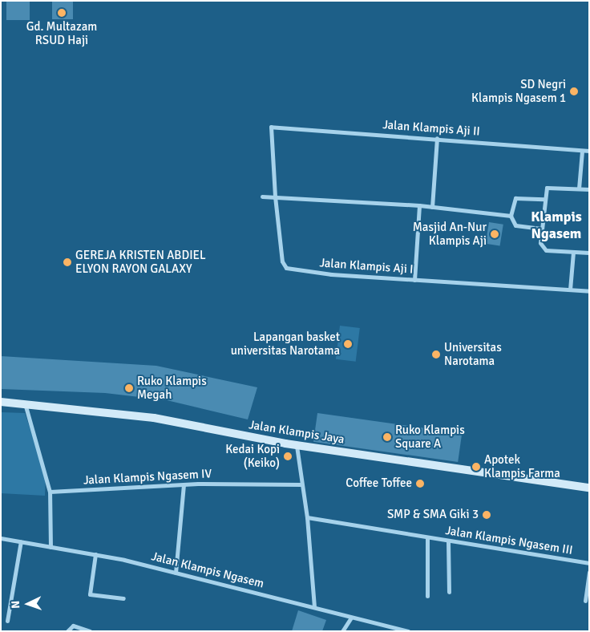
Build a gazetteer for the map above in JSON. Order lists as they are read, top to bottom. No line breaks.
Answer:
{"streets":{"main road":["Jalan Klampis Jaya"],"street":["Jalan Klampis Aji II","Jalan Klampis Aji I","Jalan Klampis Ngasem IV","Jalan Klampis Ngasem III","Jalan Klampis Ngasem"]},"crossings":[["Jalan Klampis Aji II","Jalan Klampis Aji I"]],"districts":["Klampis Ngasem"],"places":["Gd. Multazam RSUD Haji","SD Negri Klampis Ngasem 1","Masjid An-Nur Klampis Aji","GEREJA KRISTEN ABDIEL ELYON RAYON GALAXY","Lapangan basket universitas Narotama","Universitas Narotama","Ruko Klampis Megah","Ruko Klampis Square A","Kedai Kopi (Keiko)","Apotek Klampis Farma","Coffee Toffee","SMP & SMA Giki 3"],"north":"left"}
